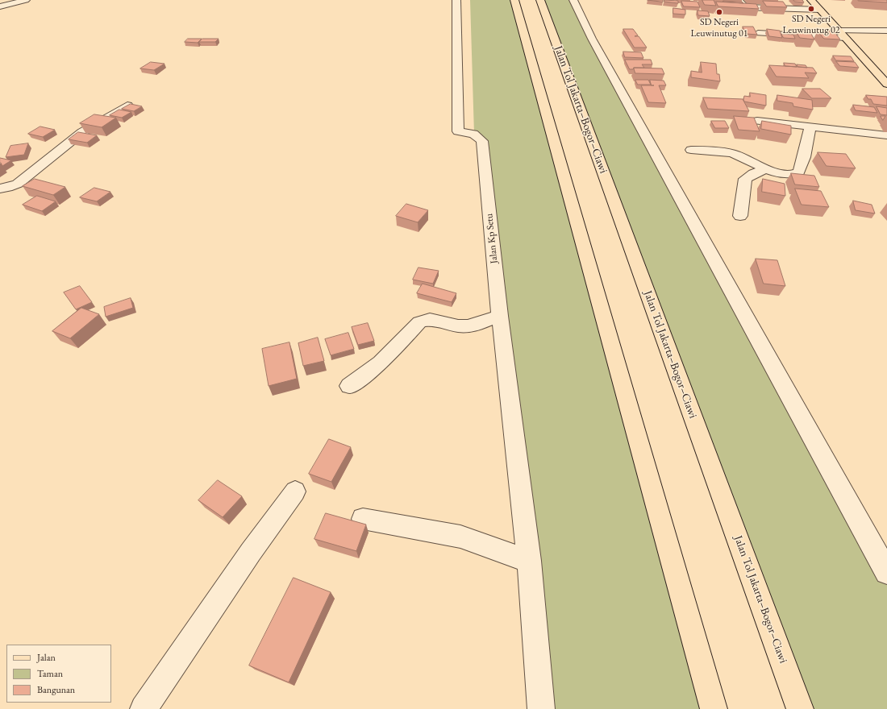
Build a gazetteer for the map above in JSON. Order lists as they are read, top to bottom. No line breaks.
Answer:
{"streets":{"main road":["Jalan Tol Jakarta–Bogor–Ciawi"],"street":["Jalan Kp Setu"]},"places":["SD Negeri Leuwinutug 02","SD Negeri Leuwinutug 01"],"legend":["Jalan","Taman","Bangunan"]}
